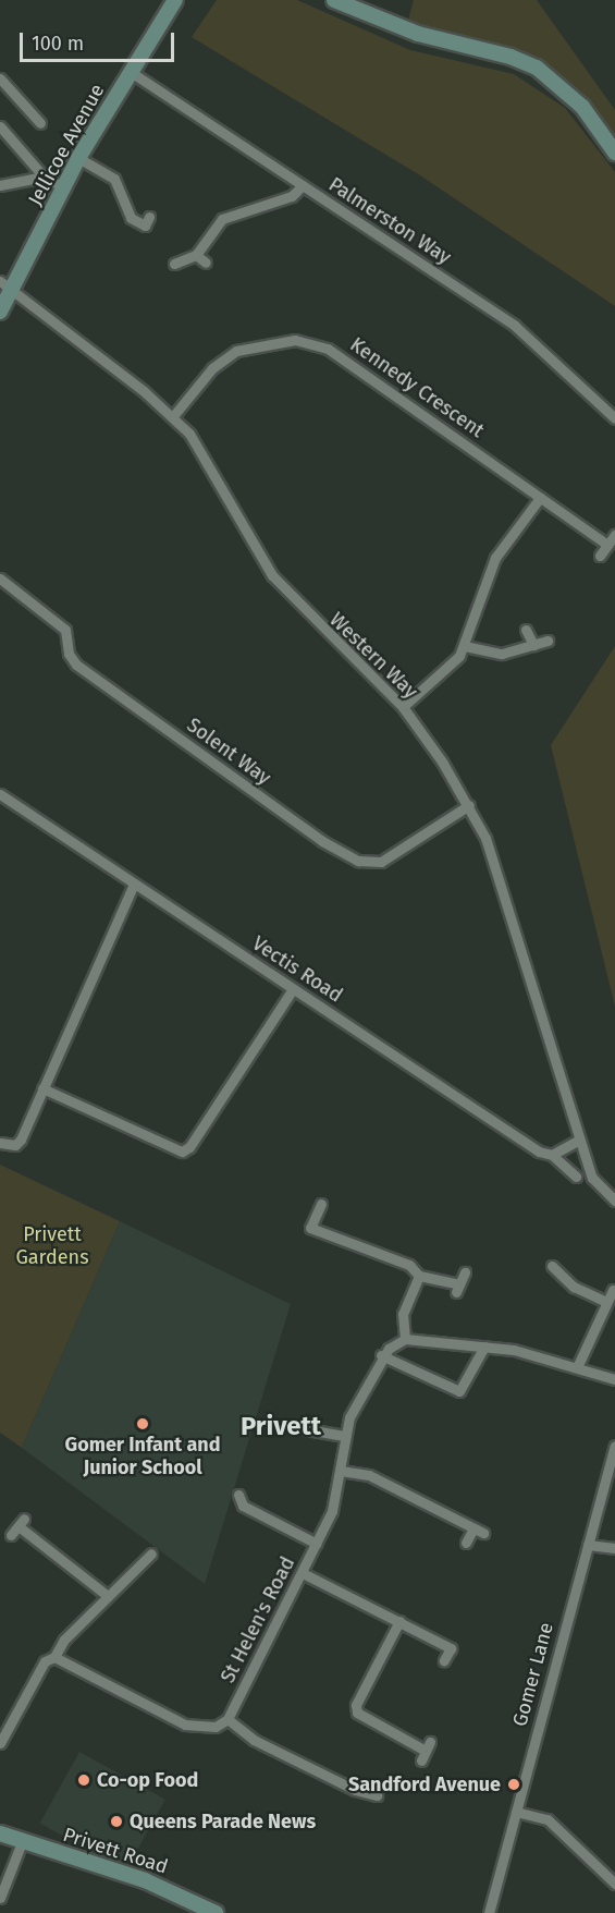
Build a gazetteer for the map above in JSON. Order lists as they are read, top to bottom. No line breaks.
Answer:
{"streets":{"street":["Jellicoe Avenue","Palmerston Way","Kennedy Crescent","Western Way","Solent Way","Vectis Road","St Helen's Road","Gomer Lane","Privett Road"]},"crossings":[["Jellicoe Avenue","Palmerston Way"],["Jellicoe Avenue","Western Way"],["Kennedy Crescent","Western Way"],["Western Way","Solent Way"]],"districts":["Privett"],"parks":["Privett Gardens"],"places":["Gomer Infant and Junior School","Co-op Food","Sandford Avenue","Queens Parade News"],"scale_bar":"100 m"}
